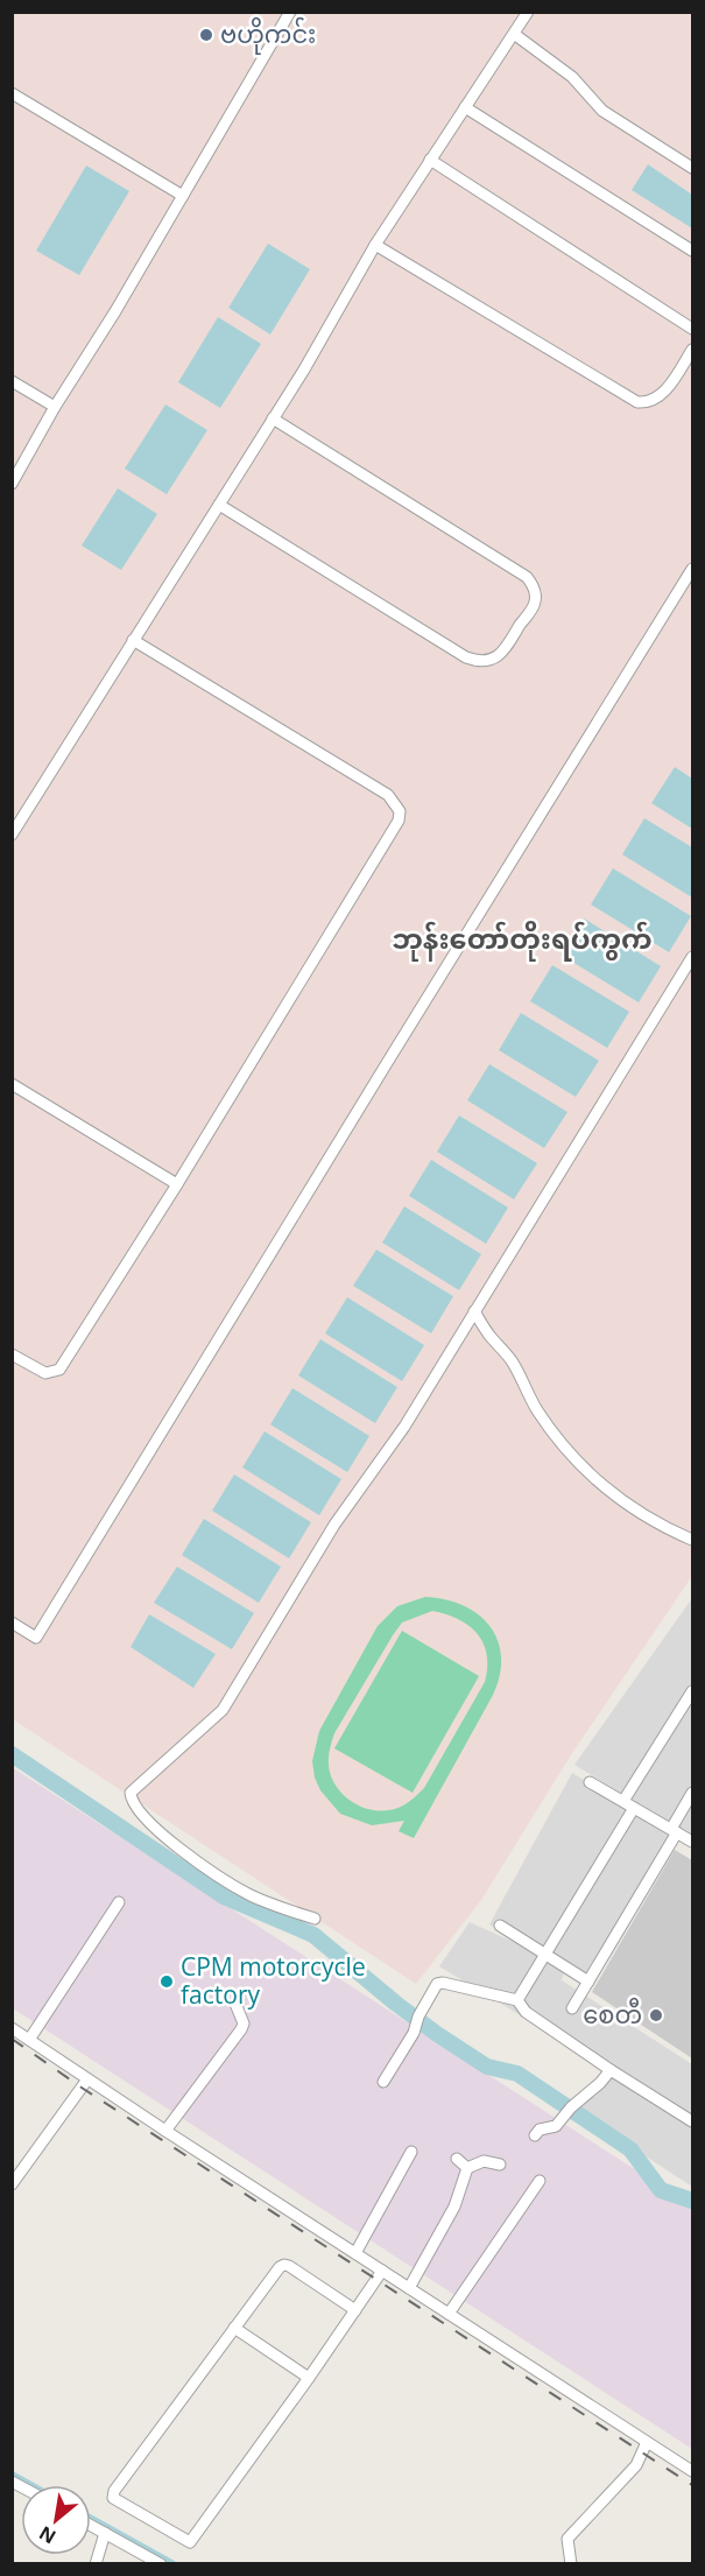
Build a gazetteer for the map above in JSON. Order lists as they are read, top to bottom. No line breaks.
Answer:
{"districts":["ဘုန်းတော်တိုးရပ်ကွက်"],"places":["ဗဟိုကင်း","CPM motorcycle factory","စေတီ"],"north":"bottom left"}
